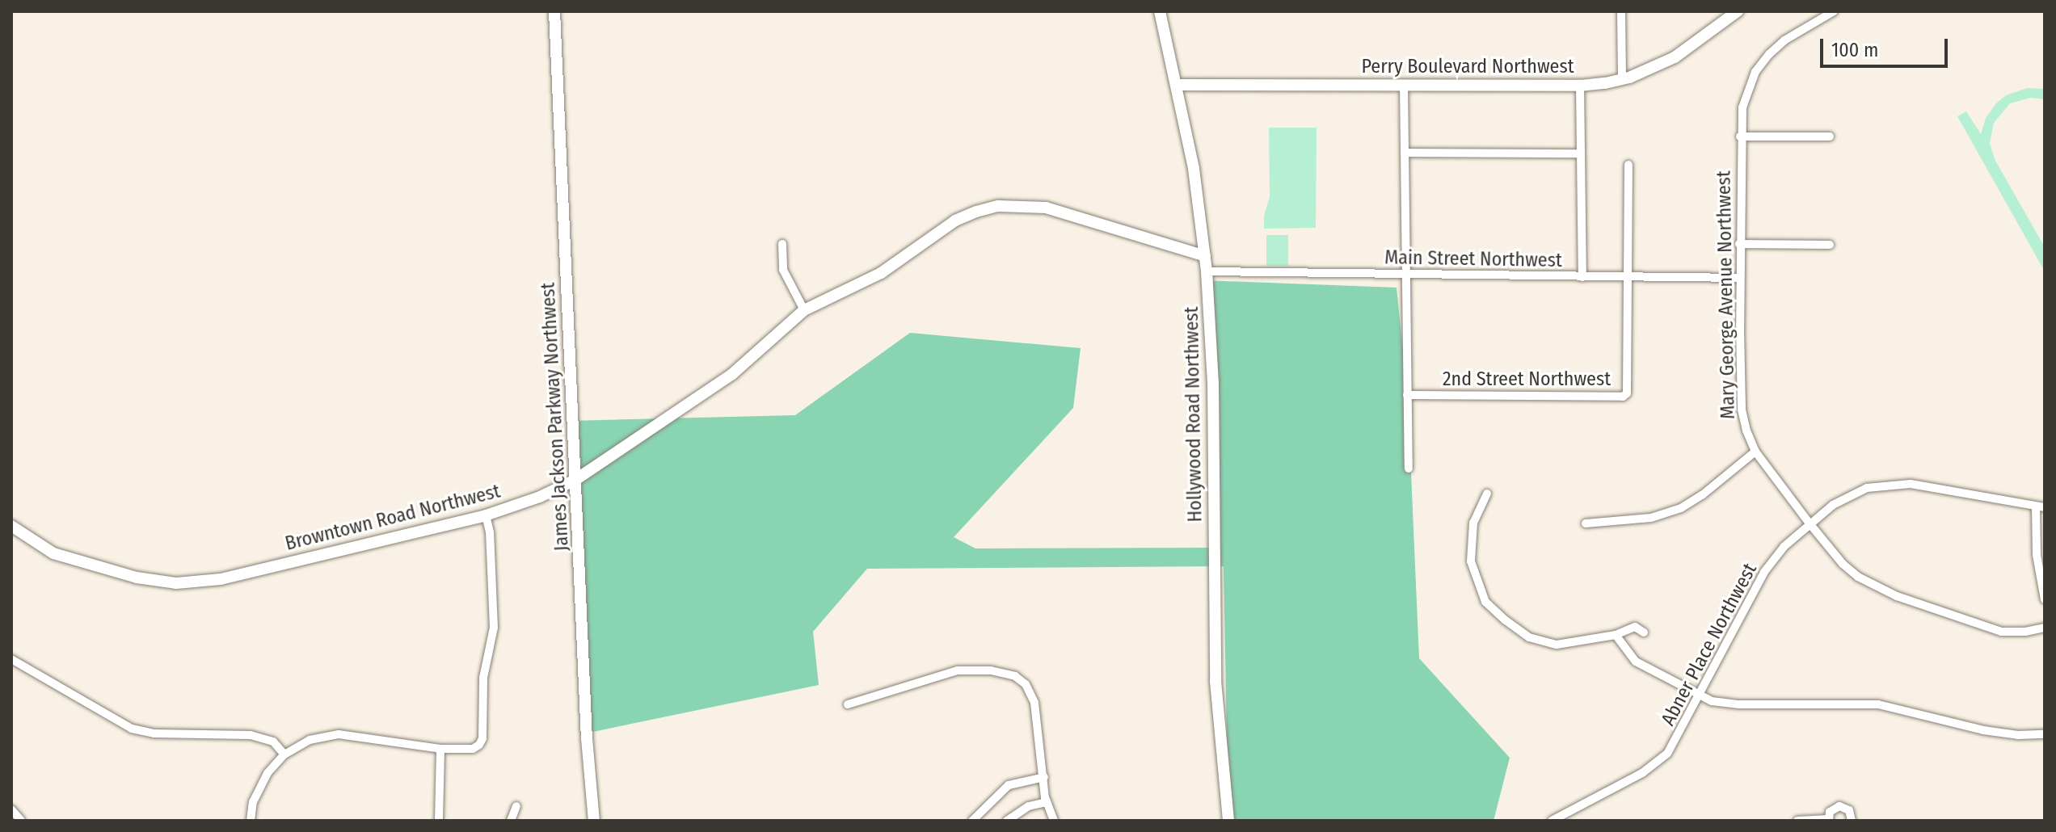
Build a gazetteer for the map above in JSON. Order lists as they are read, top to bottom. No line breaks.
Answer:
{"streets":{"street":["Perry Boulevard Northwest","Main Street Northwest","Mary George Avenue Northwest","2nd Street Northwest","Hollywood Road Northwest","James Jackson Parkway Northwest","Browntown Road Northwest","Abner Place Northwest"]},"crossings":[["Perry Boulevard Northwest","Hollywood Road Northwest"],["Main Street Northwest","Mary George Avenue Northwest"],["Main Street Northwest","2nd Street Northwest"],["Main Street Northwest","Hollywood Road Northwest"],["Mary George Avenue Northwest","Abner Place Northwest"],["Hollywood Road Northwest","Browntown Road Northwest"],["James Jackson Parkway Northwest","Browntown Road Northwest"]],"scale_bar":"100 m"}
